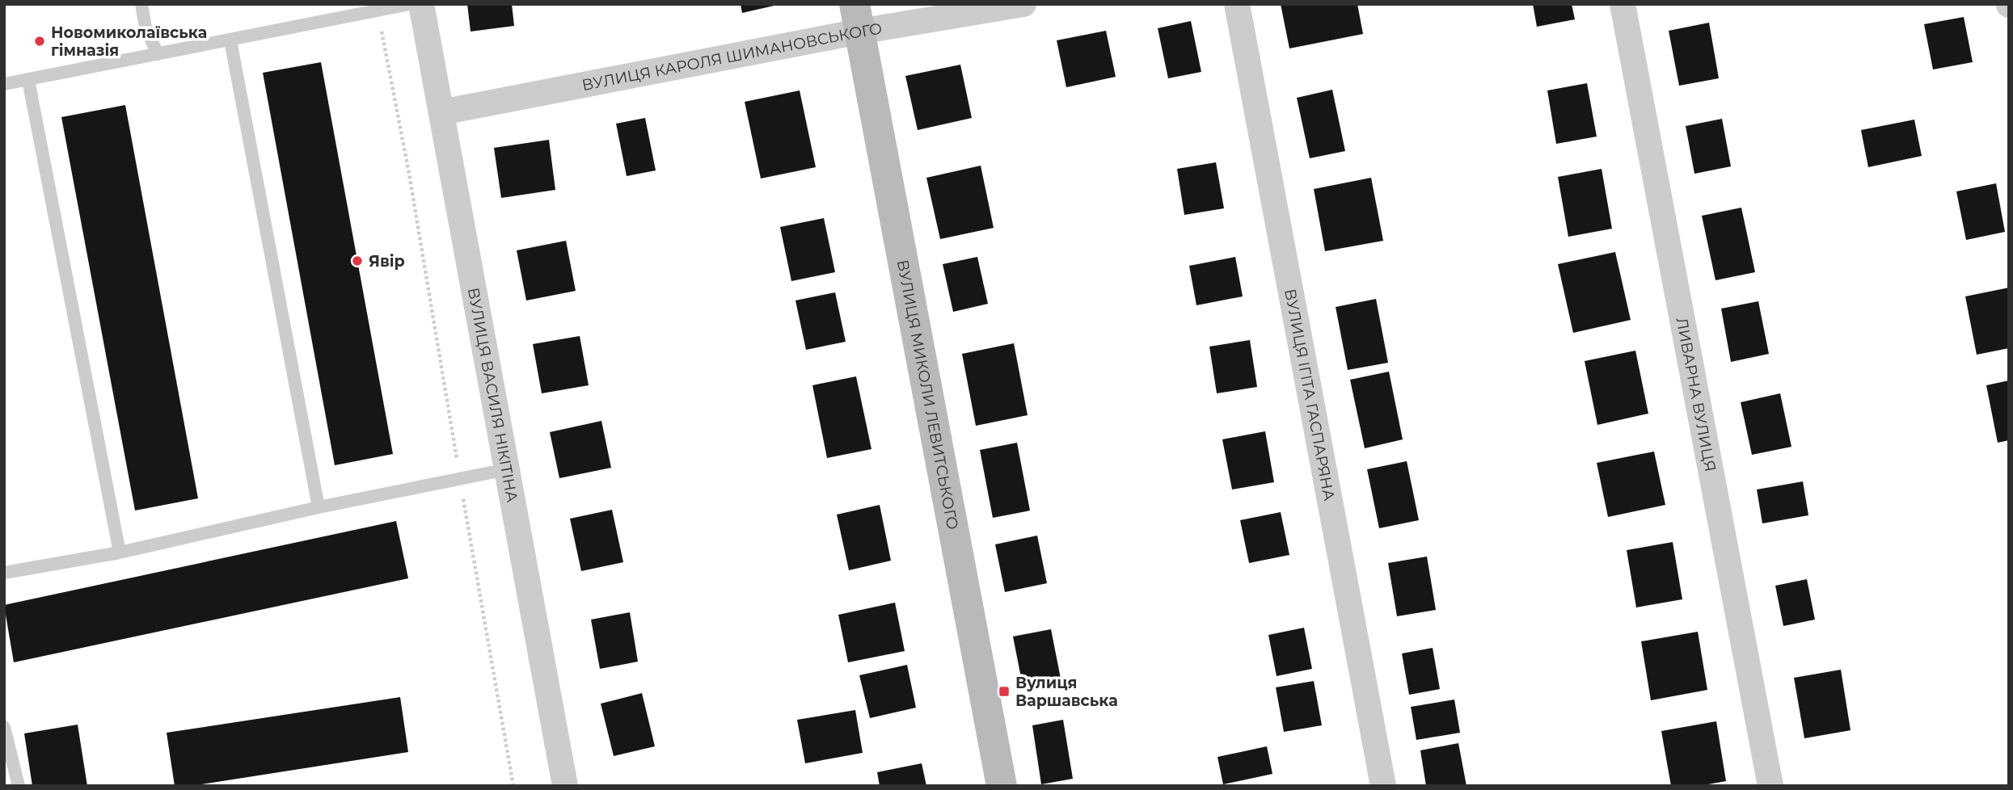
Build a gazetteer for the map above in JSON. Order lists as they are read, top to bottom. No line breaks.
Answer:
{"streets":{"main road":["ВУЛИЦЯ МИКОЛИ ЛЕВИТСЬКОГО"],"street":["ВУЛИЦЯ КАРОЛЯ ШИМАНОВСЬКОГО","ВУЛИЦЯ ВАСИЛЯ НІКІТІНА","ВУЛИЦЯ ІГІТА ГАСПАРЯНА","ЛИВАРНА ВУЛИЦЯ"]},"crossings":[["ВУЛИЦЯ КАРОЛЯ ШИМАНОВСЬКОГО","ВУЛИЦЯ ВАСИЛЯ НІКІТІНА"],["ВУЛИЦЯ КАРОЛЯ ШИМАНОВСЬКОГО","ВУЛИЦЯ МИКОЛИ ЛЕВИТСЬКОГО"]],"places":{"other":["Новомиколаївська гімназія","Явір"],"transit":["Вулиця Варшавська"]}}
